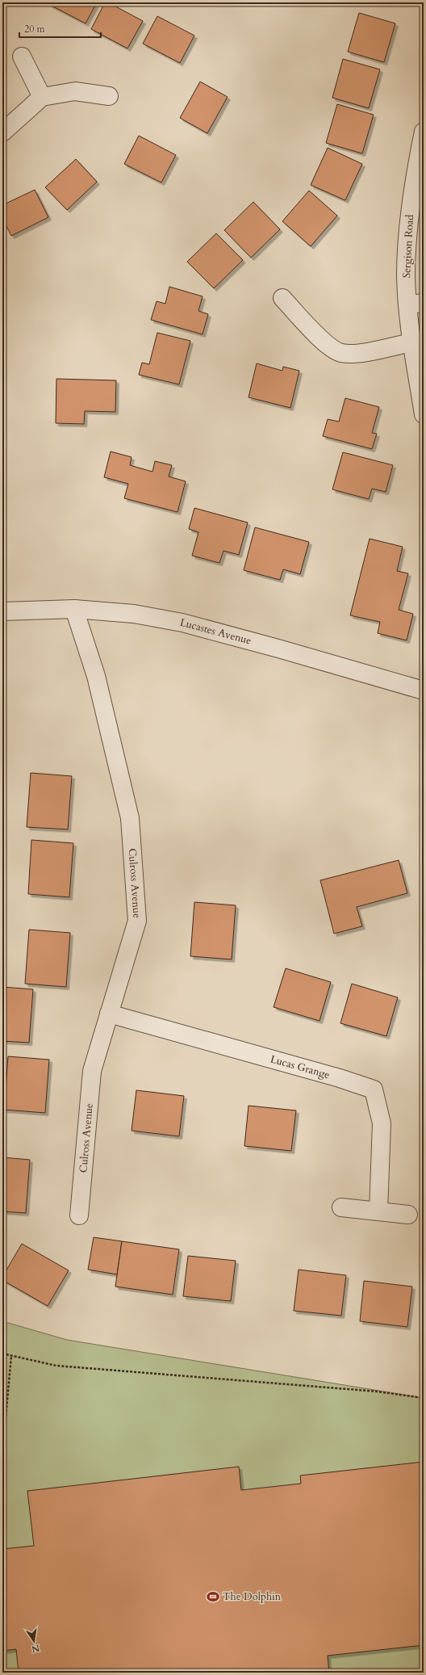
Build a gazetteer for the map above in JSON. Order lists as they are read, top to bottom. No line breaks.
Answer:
{"streets":{"street":["Sergison Road","Lucastes Avenue","Culross Avenue","Lucas Grange"]},"crossings":[["Lucastes Avenue","Culross Avenue"],["Culross Avenue","Lucas Grange"]],"places":{"sports":["The Dolphin"]},"scale_bar":"20 m","north":"bottom"}
